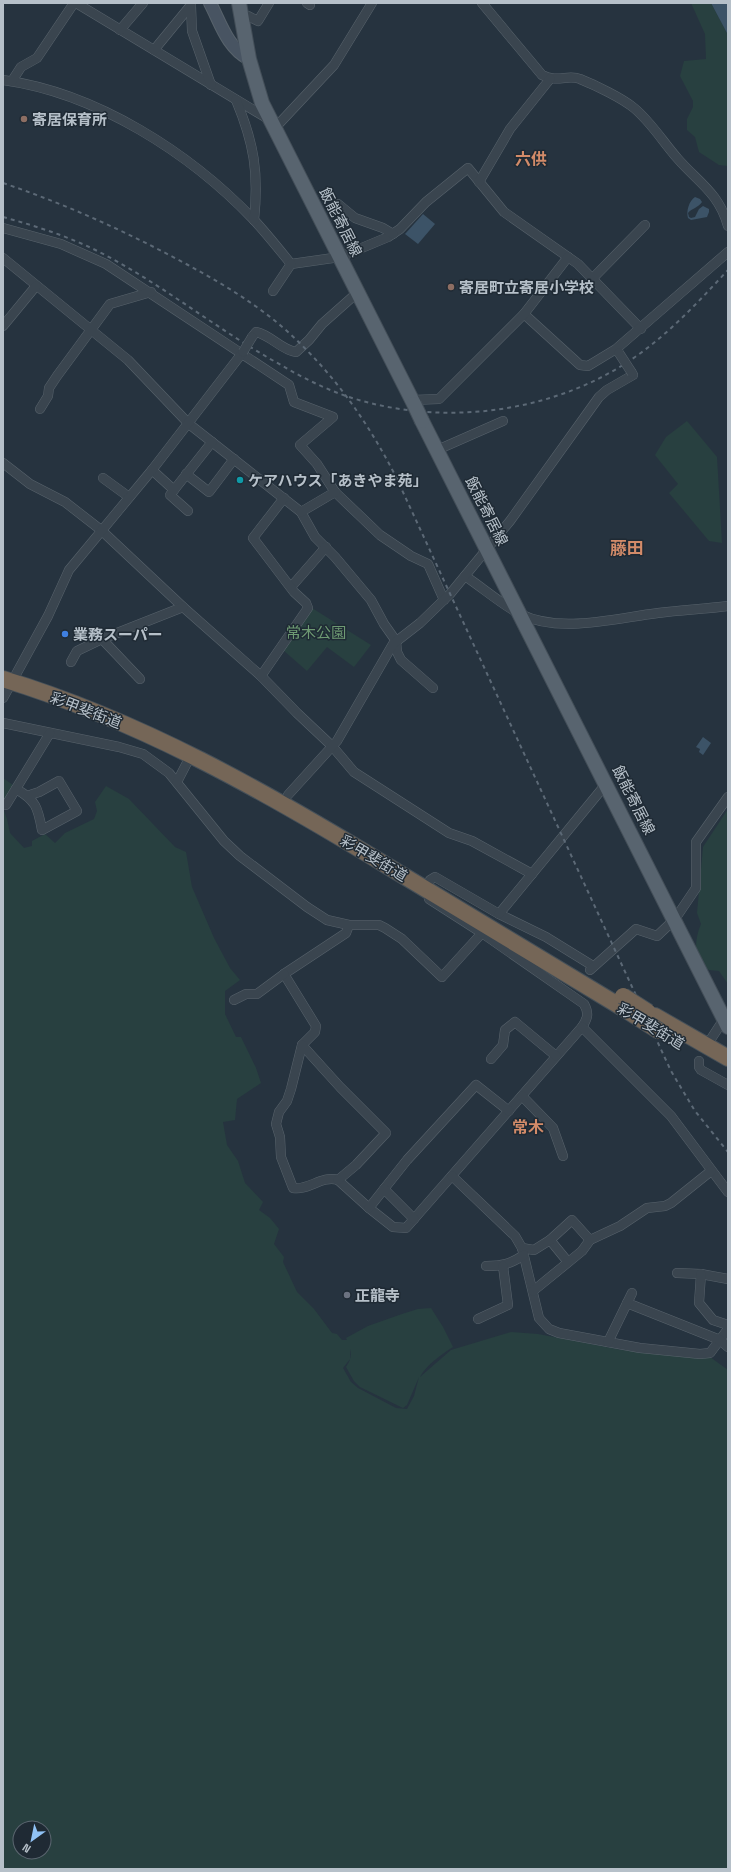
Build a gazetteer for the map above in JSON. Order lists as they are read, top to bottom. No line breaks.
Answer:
{"streets":{"highway":["彩甲斐街道"],"main road":["飯能寄居線"]},"districts":["六供","藤田","常木"],"parks":["常木公園"],"places":["寄居保育所","寄居町立寄居小学校","ケアハウス「あきやま苑」","業務スーパー","正龍寺"],"north":"bottom left"}
